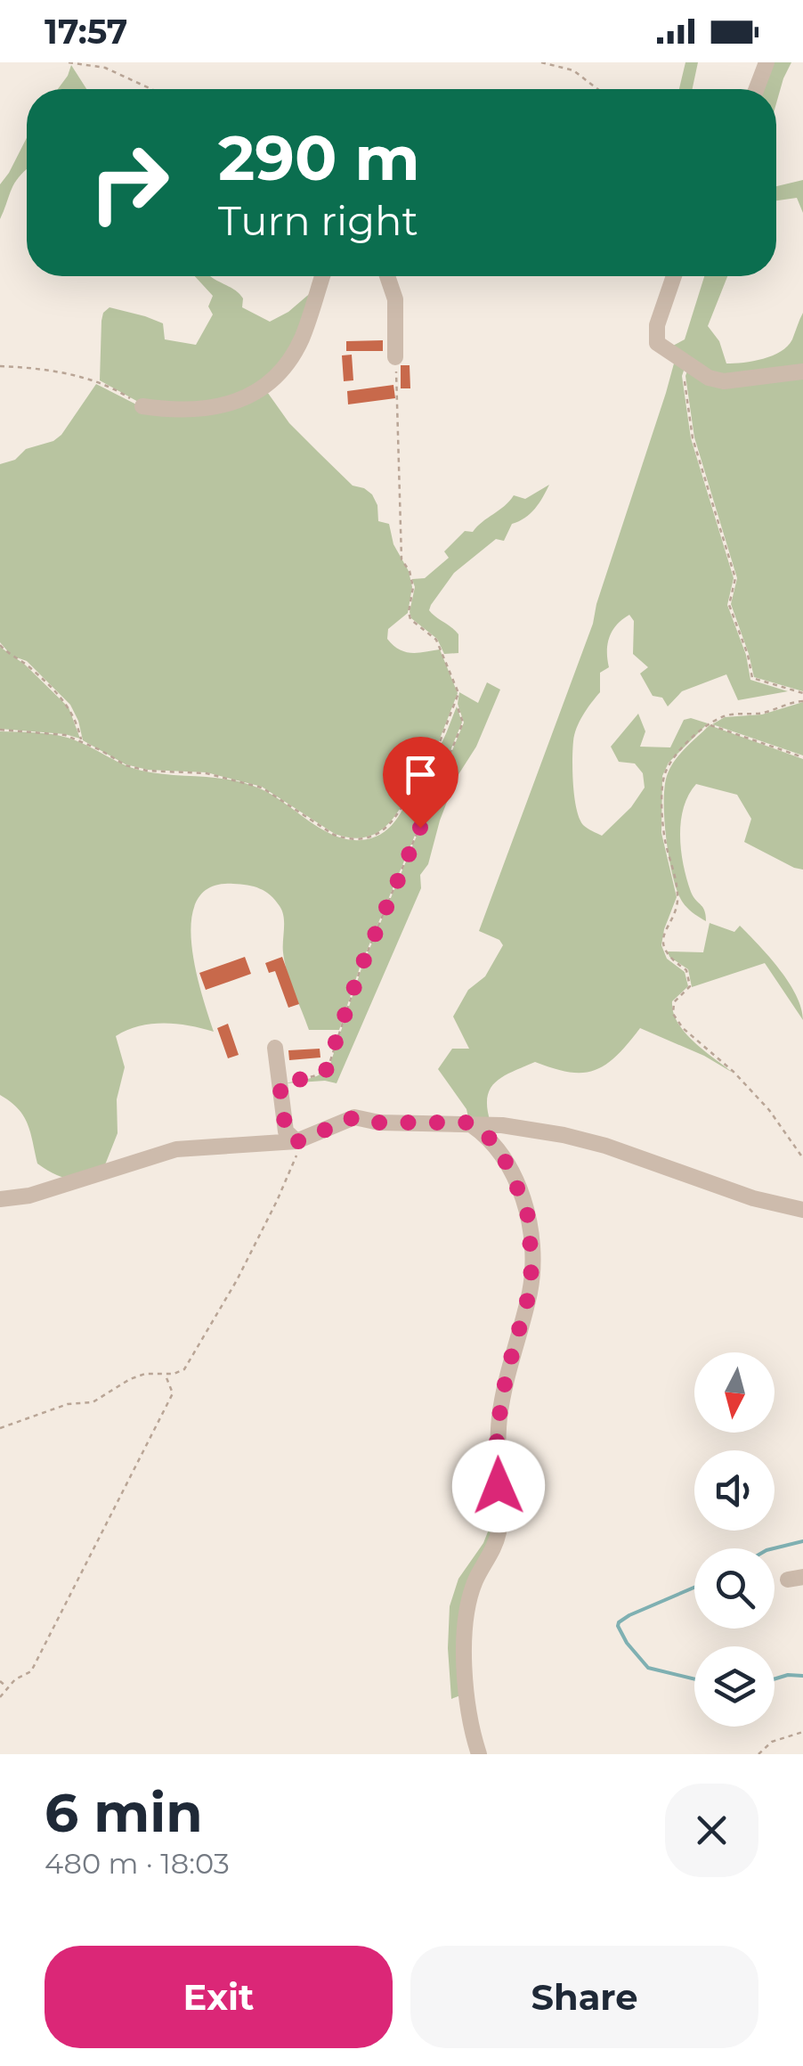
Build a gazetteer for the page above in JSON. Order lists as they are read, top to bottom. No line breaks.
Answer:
{"north":"bottom","page":{"status":"17:57","turn":["290 m","Turn right"],"heading":["6 min","480 m · 18:03"],"buttons":["Exit","Share"]}}
